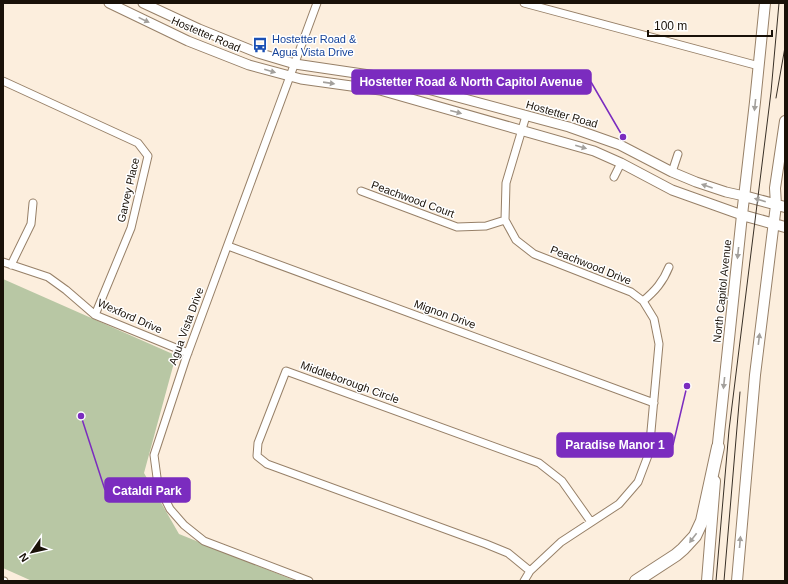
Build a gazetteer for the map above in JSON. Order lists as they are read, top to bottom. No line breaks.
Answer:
{"streets":{"main road":["Hostetter Road","North Capitol Avenue"],"street":["Garvey Place","Peachwood Court","Peachwood Drive","Mignon Drive","Wexford Drive","Agua Vista Drive","Middleborough Circle"]},"crossings":[["Hostetter Road","North Capitol Avenue"],["Hostetter Road","Agua Vista Drive"],["Garvey Place","Wexford Drive"],["Peachwood Court","Peachwood Drive"],["Peachwood Drive","Mignon Drive"],["Peachwood Drive","Middleborough Circle"],["Mignon Drive","Agua Vista Drive"],["Wexford Drive","Agua Vista Drive"]],"places":{"bus stop":["Hostetter Road & Agua Vista Drive"],"other":["Hostetter Road & North Capitol Avenue","Paradise Manor 1","Cataldi Park"]},"scale_bar":"100 m","north":"bottom left"}
